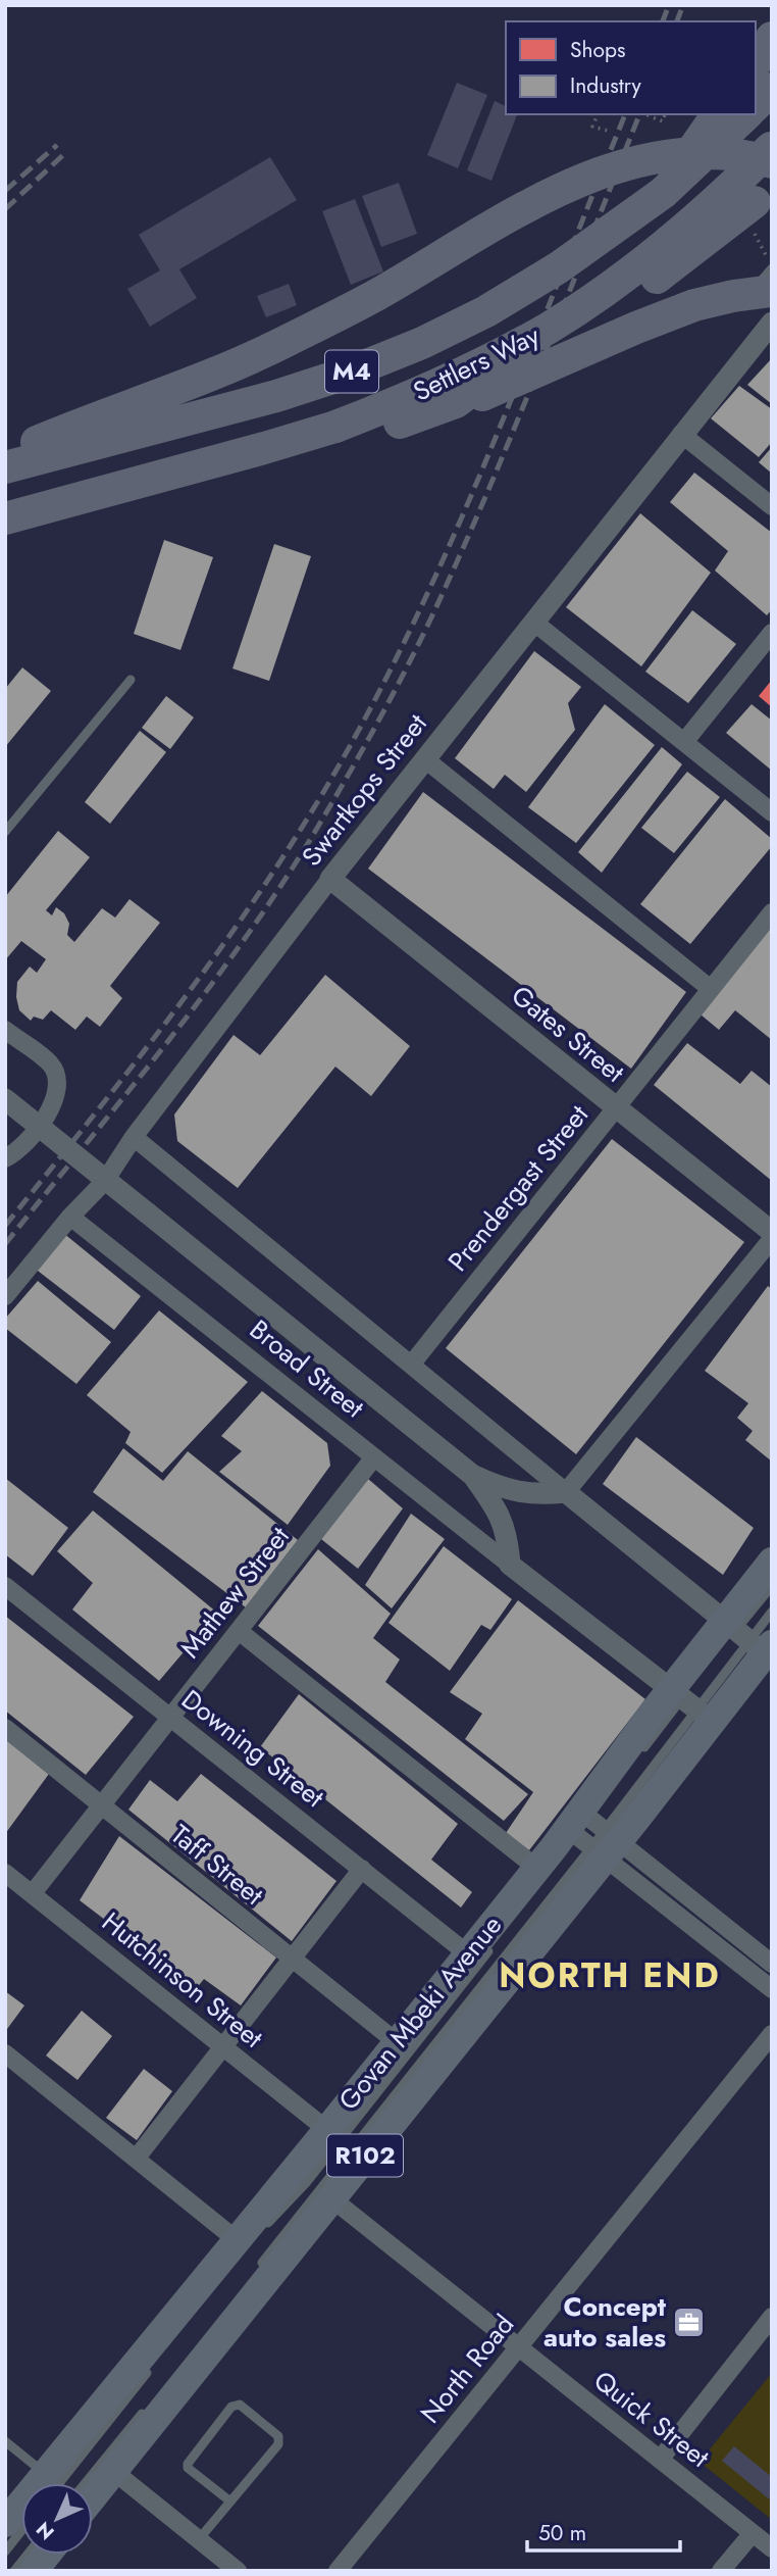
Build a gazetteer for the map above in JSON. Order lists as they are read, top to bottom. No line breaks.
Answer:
{"streets":{"highway":["Settlers Way","M4"],"main road":["Govan Mbeki Avenue","R102"],"street":["Swartkops Street","Gates Street","Prendergast Street","Broad Street","Mathew Street","Downing Street","Taff Street","Hutchinson Street","North Road","Quick Street"]},"crossings":[["Swartkops Street","Gates Street"],["Swartkops Street","Broad Street"],["Gates Street","Prendergast Street"],["Broad Street","Mathew Street"],["Broad Street","Govan Mbeki Avenue"],["Mathew Street","Downing Street"],["Mathew Street","Taff Street"],["Mathew Street","Hutchinson Street"],["Downing Street","Govan Mbeki Avenue"],["Taff Street","Govan Mbeki Avenue"],["Hutchinson Street","Govan Mbeki Avenue"],["Govan Mbeki Avenue","Quick Street"],["North Road","Quick Street"]],"districts":["NORTH END"],"places":{"office":["Concept auto sales"]},"legend":["Shops","Industry"],"scale_bar":"50 m","north":"bottom left"}
